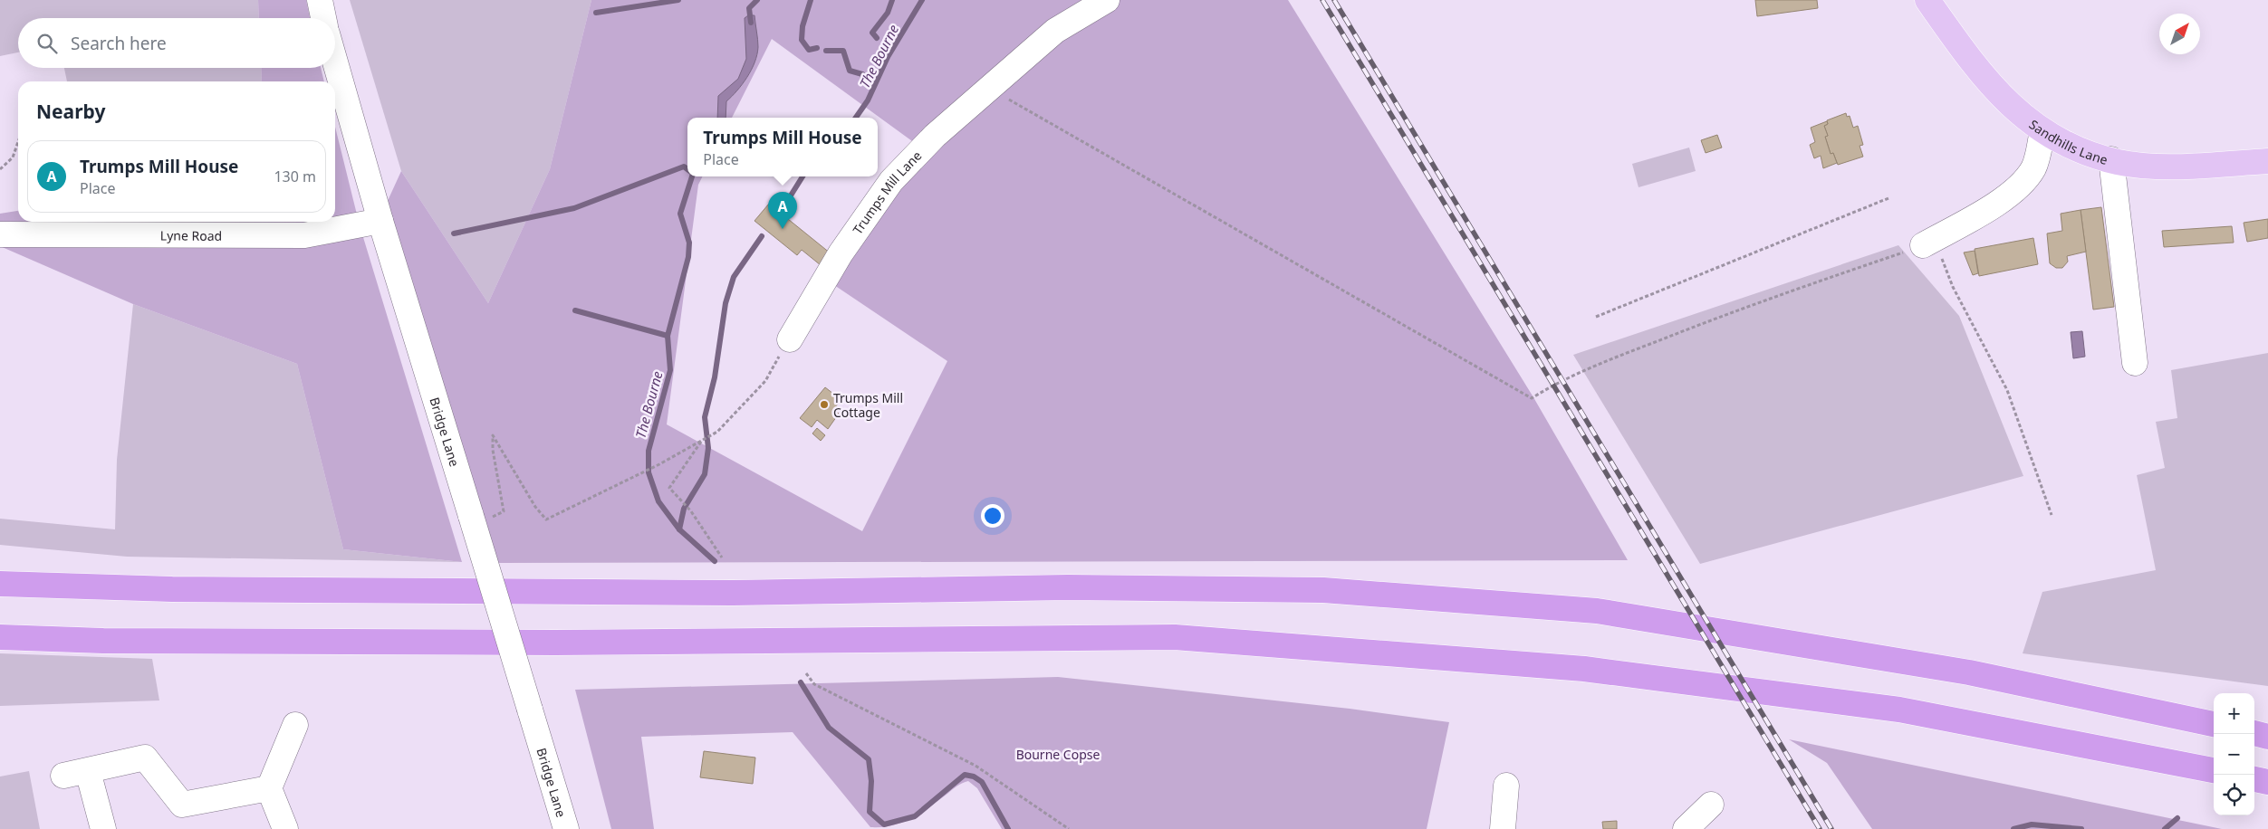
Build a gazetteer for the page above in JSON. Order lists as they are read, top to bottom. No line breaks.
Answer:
{"streets":{"main road":["Sandhills Lane"],"street":["Trumps Mill Lane","Lyne Road","Bridge Lane"]},"crossings":[["Lyne Road","Bridge Lane"]],"water":["The Bourne"],"parks":["Bourne Copse"],"places":["Trumps Mill Cottage"],"north":"top right","page":{"search":"Search here","heading":"Nearby","popup":["Trumps Mill House","Place"],"list":[{"mark":"A","name":"Trumps Mill House","note":"Place","value":"130 m"}],"pins":"A","map_buttons":["+","−"]}}
